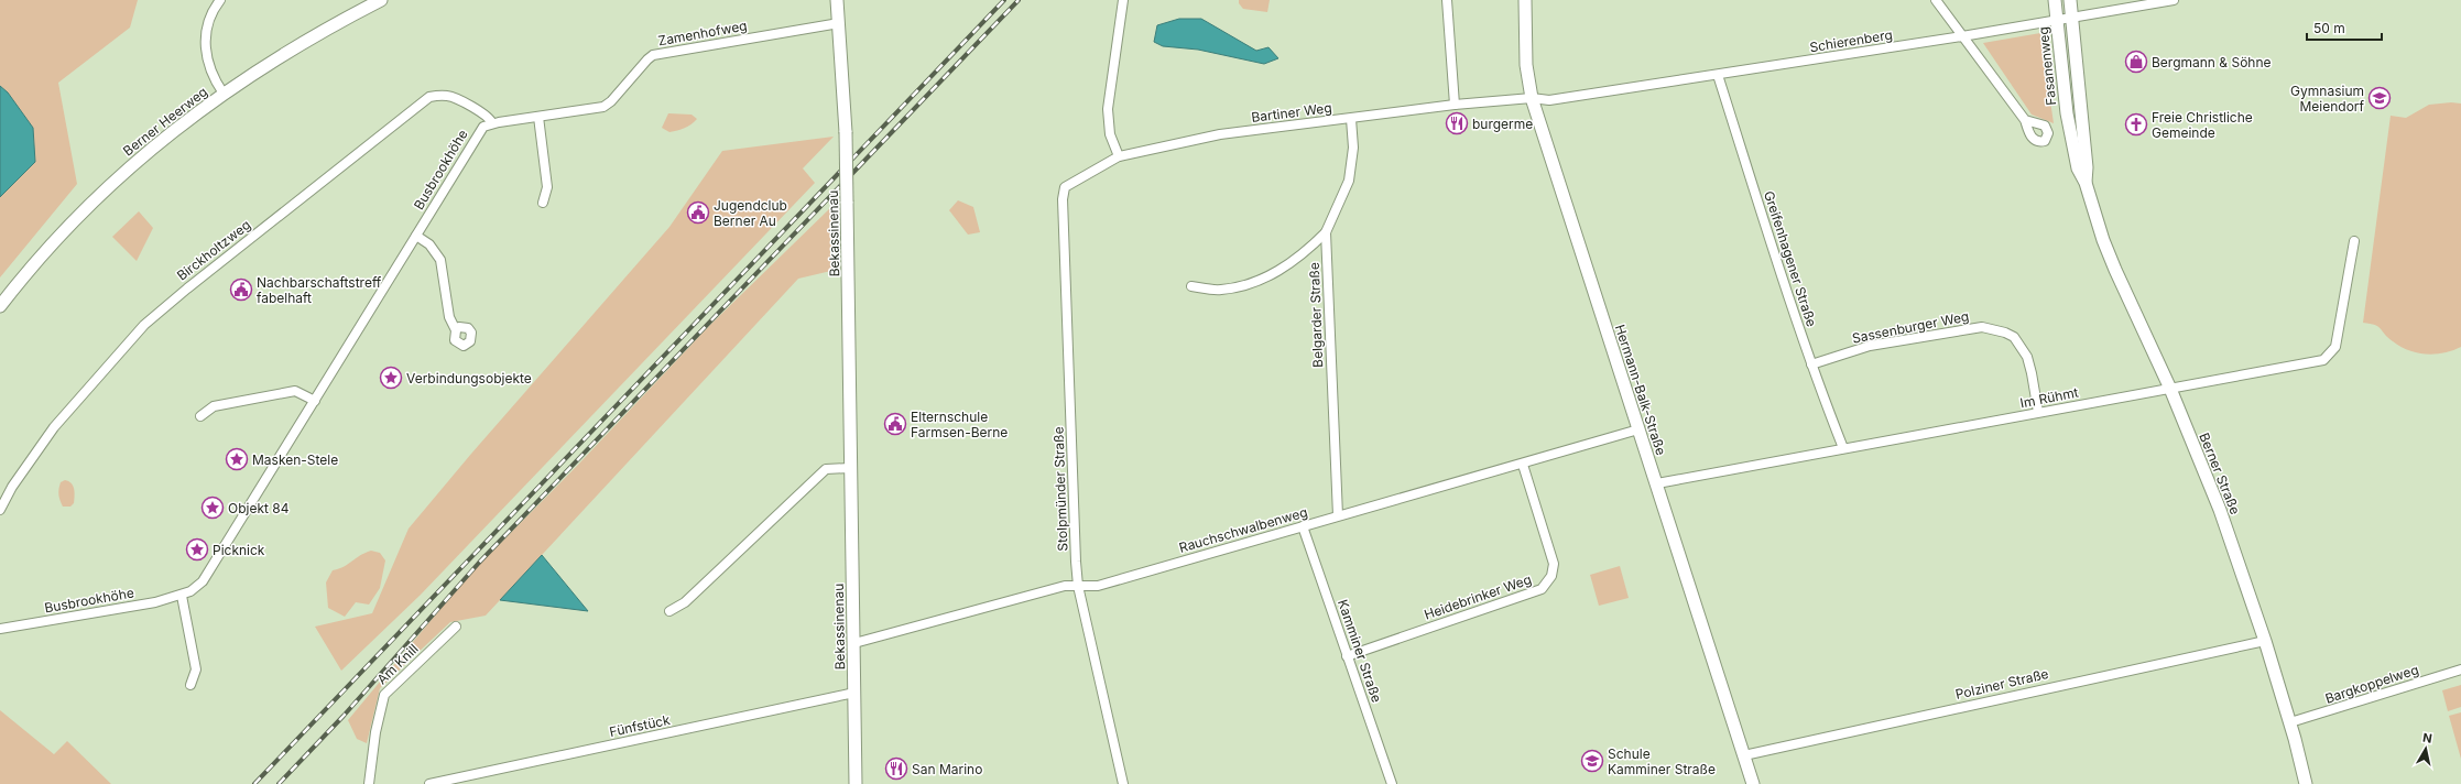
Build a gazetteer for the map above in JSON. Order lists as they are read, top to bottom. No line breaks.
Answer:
{"streets":{"street":["Zamenhofweg","Schierenberg","Fasanenweg","Bartiner Weg","Berner Heerweg","Busbrookhöhe","Bekassinenau","Birckholtzweg","Greifenhagener Straße","Belgarder Straße","Sassenburger Weg","Hermann-Balk-Straße","Im Rühmt","Berner Straße","Stolpmünder Straße","Rauchschwalbenweg","Heidebrinker Weg","Kamminer Straße","Am Knill","Polziner Straße","Bargkoppelweg","Fünfstück"]},"crossings":[["Zamenhofweg","Busbrookhöhe"],["Zamenhofweg","Bekassinenau"],["Zamenhofweg","Birckholtzweg"],["Schierenberg","Fasanenweg"],["Schierenberg","Bartiner Weg"],["Schierenberg","Greifenhagener Straße"],["Schierenberg","Hermann-Balk-Straße"],["Schierenberg","Berner Straße"],["Fasanenweg","Berner Straße"],["Bartiner Weg","Belgarder Straße"],["Bartiner Weg","Hermann-Balk-Straße"],["Bartiner Weg","Stolpmünder Straße"],["Busbrookhöhe","Birckholtzweg"],["Bekassinenau","Rauchschwalbenweg"],["Bekassinenau","Fünfstück"],["Greifenhagener Straße","Sassenburger Weg"],["Greifenhagener Straße","Im Rühmt"],["Belgarder Straße","Rauchschwalbenweg"],["Sassenburger Weg","Im Rühmt"],["Hermann-Balk-Straße","Im Rühmt"],["Hermann-Balk-Straße","Rauchschwalbenweg"],["Hermann-Balk-Straße","Polziner Straße"],["Im Rühmt","Berner Straße"],["Berner Straße","Polziner Straße"],["Berner Straße","Bargkoppelweg"],["Stolpmünder Straße","Rauchschwalbenweg"],["Rauchschwalbenweg","Heidebrinker Weg"],["Rauchschwalbenweg","Kamminer Straße"],["Heidebrinker Weg","Kamminer Straße"]],"places":{"shop":["Bergmann & Söhne"],"school or university":["Gymnasium Meiendorf","Schule Kamminer Straße"],"restaurant":["burgerme","San Marino"],"church":["Freie Christliche Gemeinde"],"public building":["Jugendclub Berner Au","Nachbarschaftstreff fabelhaft","Elternschule Farmsen-Berne"],"place":["Verbindungsobjekte","Masken-Stele","Objekt 84","Picknick"]},"scale_bar":"50 m","north":"top"}
